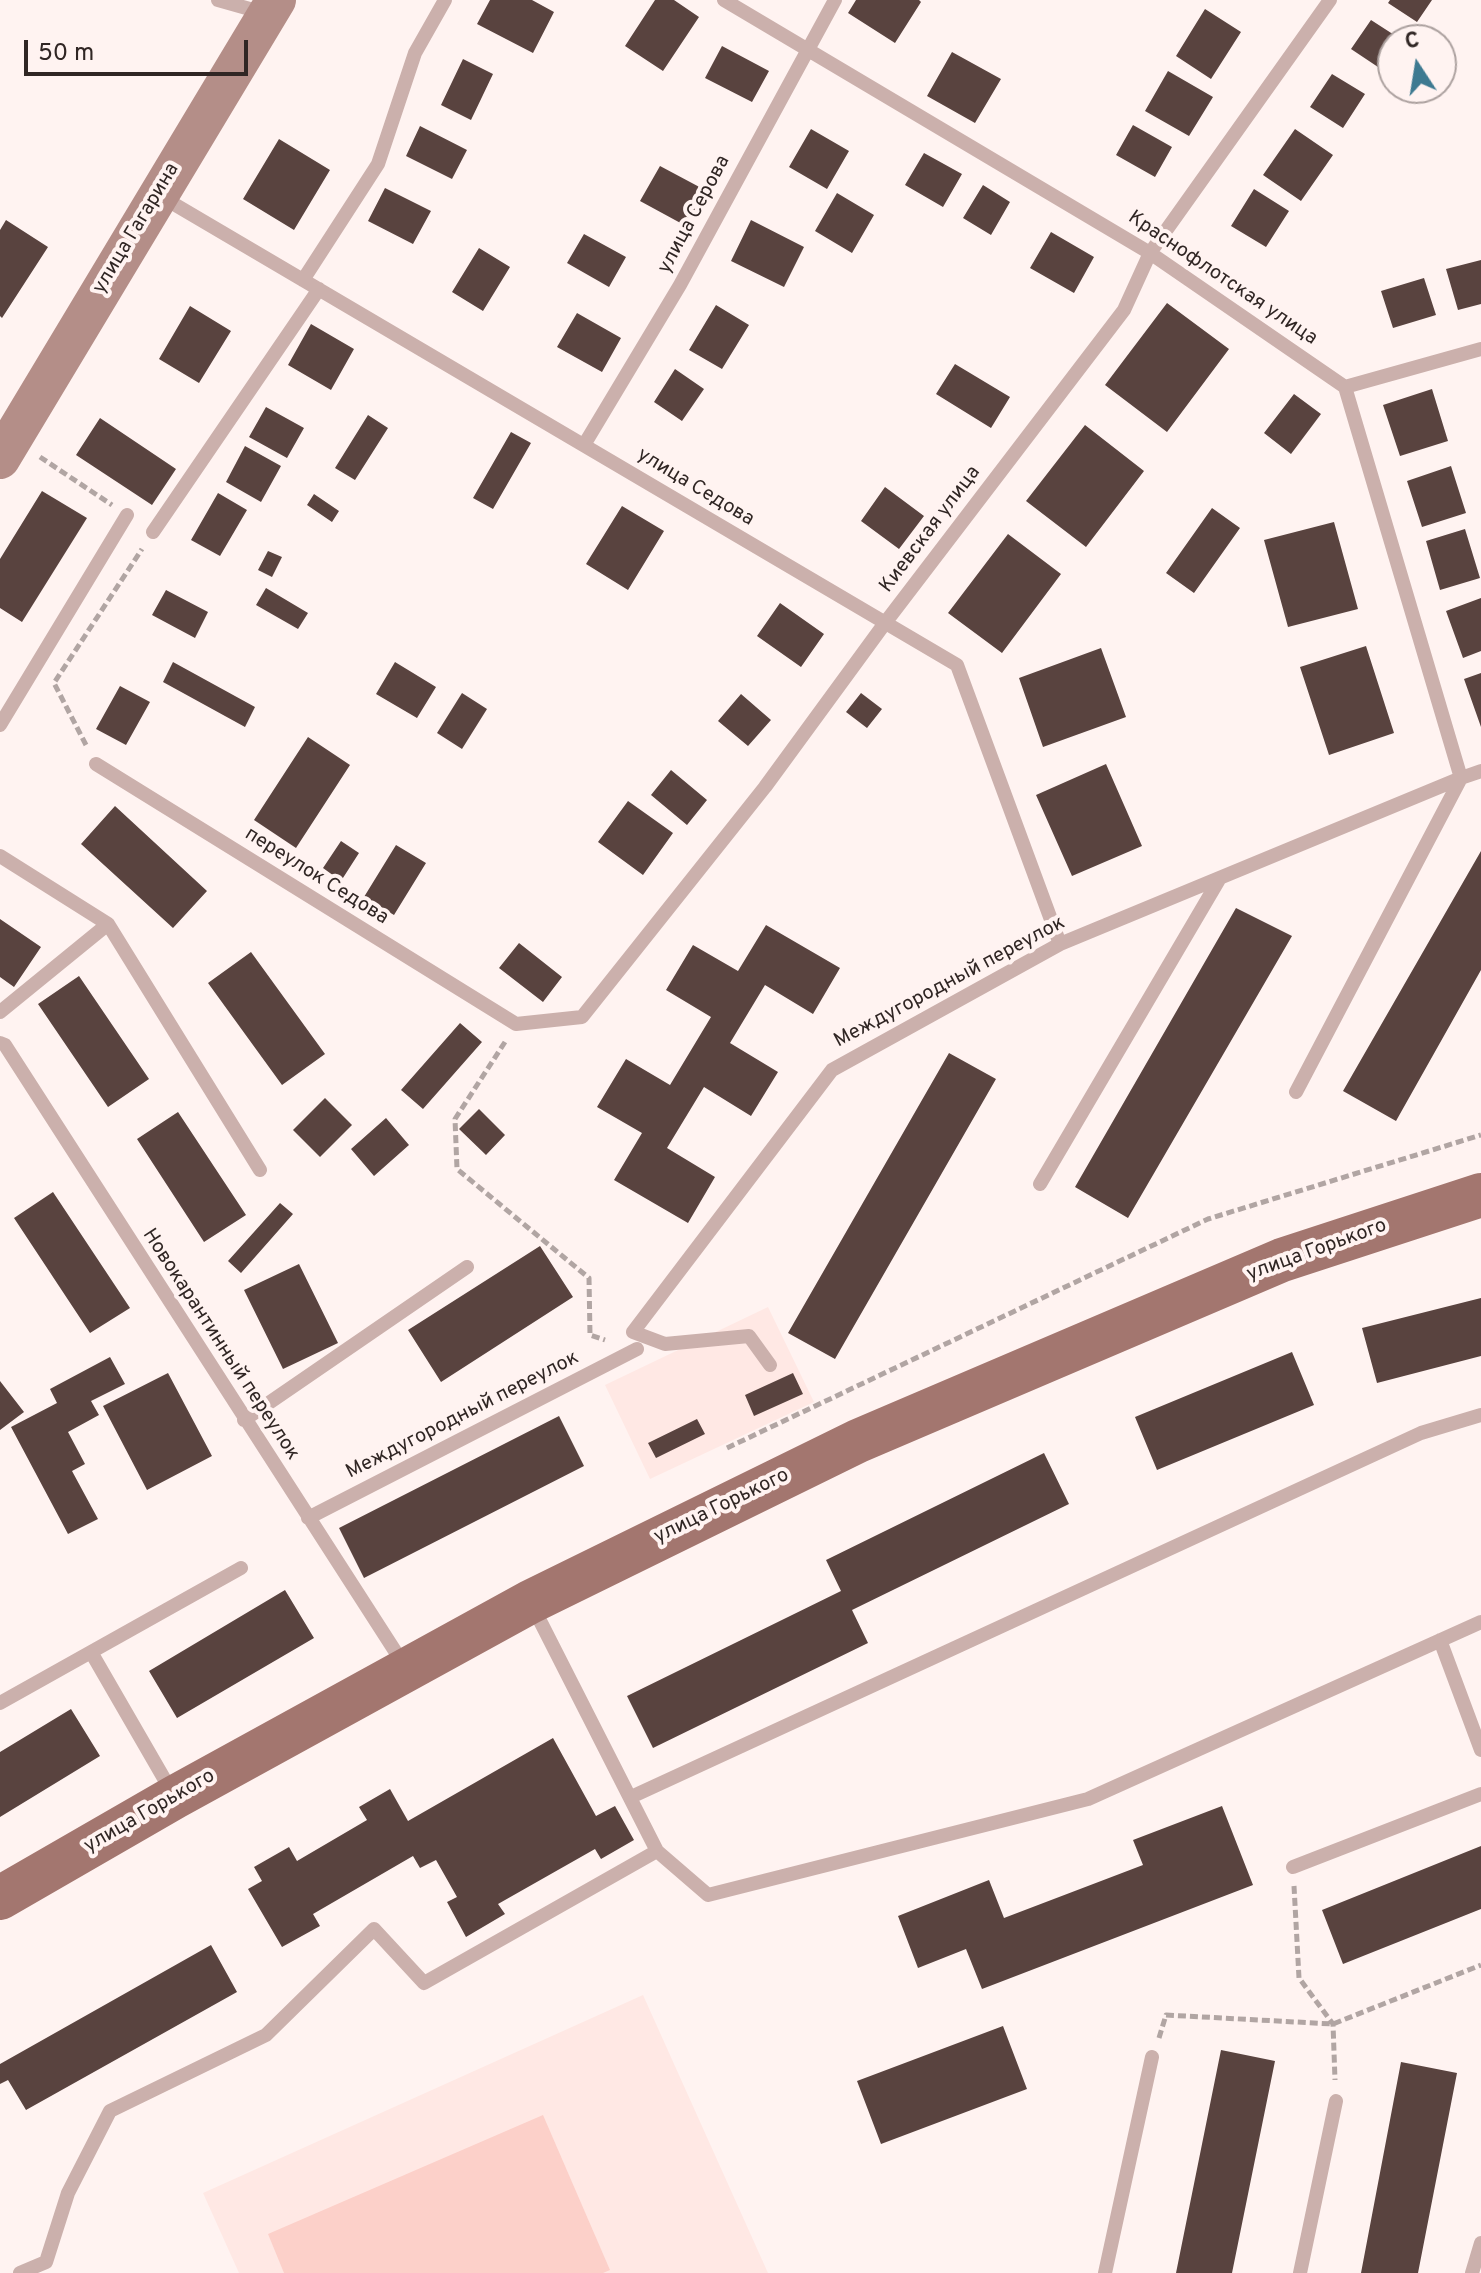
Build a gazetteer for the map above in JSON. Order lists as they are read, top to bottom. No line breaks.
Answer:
{"streets":{"main road":["улица Гагарина","улица Горького"],"lane":["улица Серова","Краснофлотская улица","улица Седова","Киевская улица","переулок Седова","Междугородный переулок","Новокарантинный переулок"]},"crossings":[["улица Серова","Краснофлотская улица"],["улица Серова","улица Седова"],["улица Гагарина","улица Седова"],["Краснофлотская улица","Киевская улица"],["улица Седова","Киевская улица"],["улица Седова","Междугородный переулок"],["Киевская улица","переулок Седова"],["Междугородный переулок","Новокарантинный переулок"],["улица Горького","Новокарантинный переулок"]],"scale_bar":"50 m","north":"top"}
